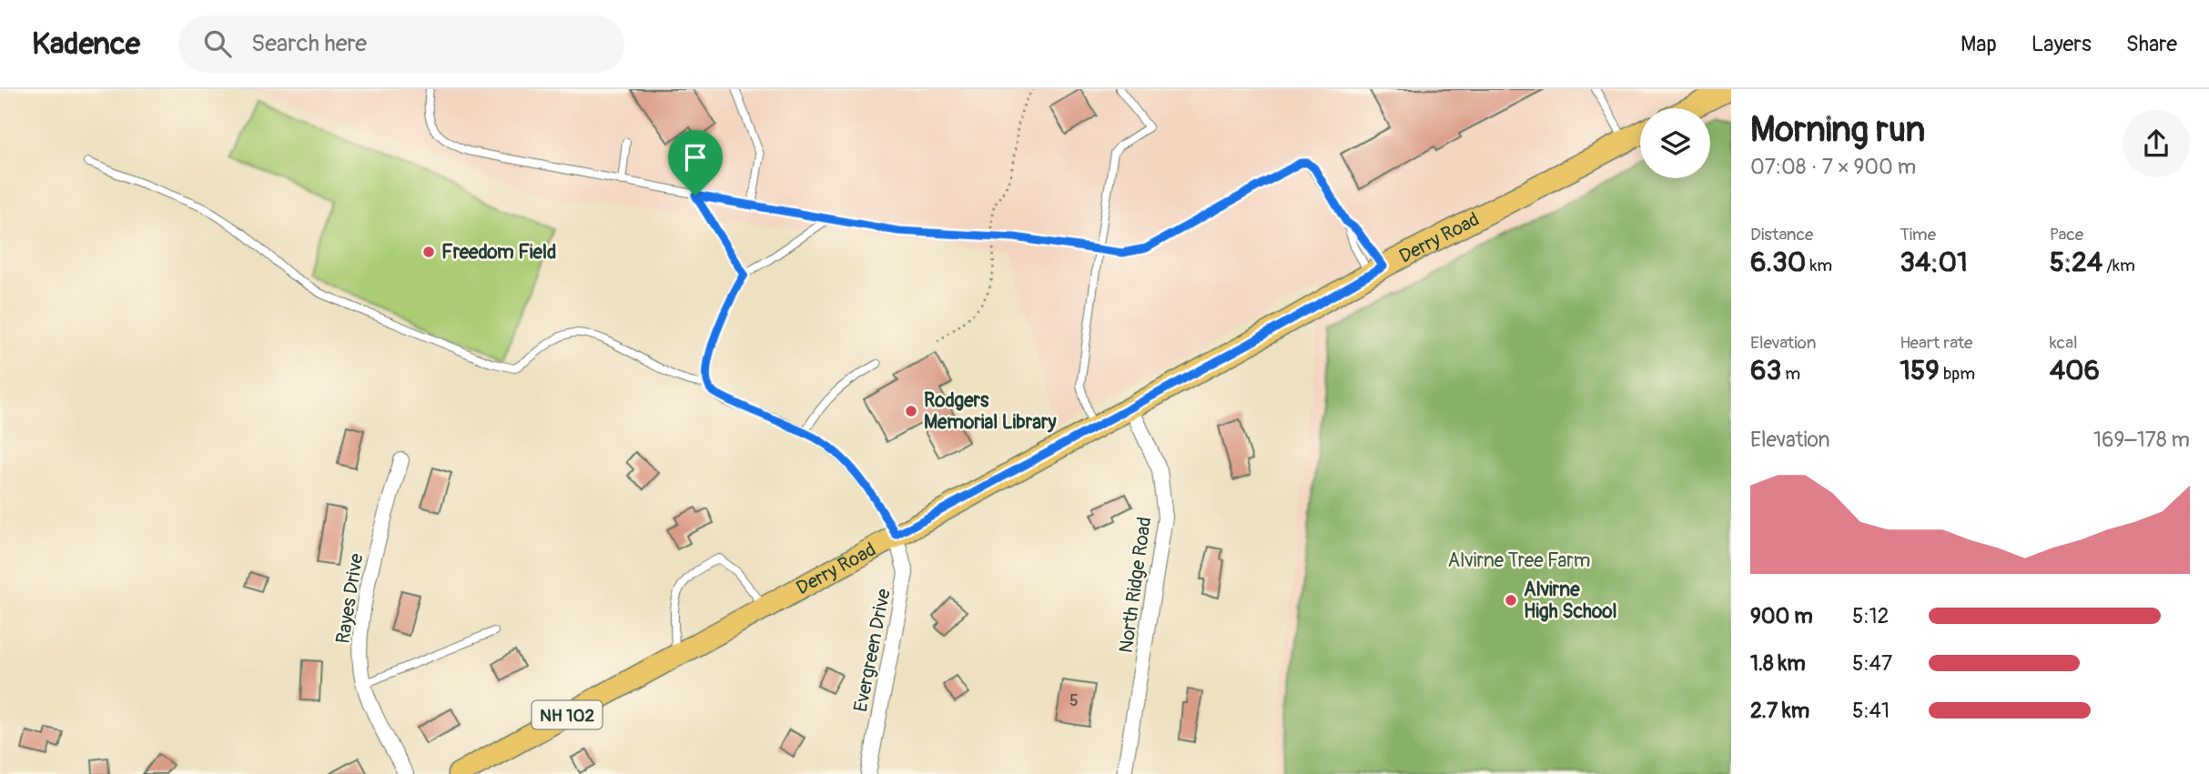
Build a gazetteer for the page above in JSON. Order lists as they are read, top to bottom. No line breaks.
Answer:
{"streets":{"main road":["Derry Road","NH 102"],"street":["North Ridge Road","Rayes Drive","Evergreen Drive"]},"crossings":[["Derry Road","North Ridge Road"],["Derry Road","Evergreen Drive"]],"parks":["Alvirne Tree Farm"],"places":["Freedom Field","Rodgers Memorial Library","Alvirne High School"],"house_numbers":["5"],"page":{"header":"Kadence","search":"Search here","nav":["Map","Layers","Share"],"heading":["Morning run","07:08 · 7 × 900 m"],"stats":[["Distance","6.30 km"],["Time","34:01"],["Pace","5:24 /km"],["Elevation","63 m"],["Heart rate","159 bpm"],["kcal","406"]],"chart":["Elevation","169–178 m"],"list":[{"name":"900 m","note":"5:12"},{"name":"1.8 km","note":"5:47"},{"name":"2.7 km","note":"5:41"}]}}
